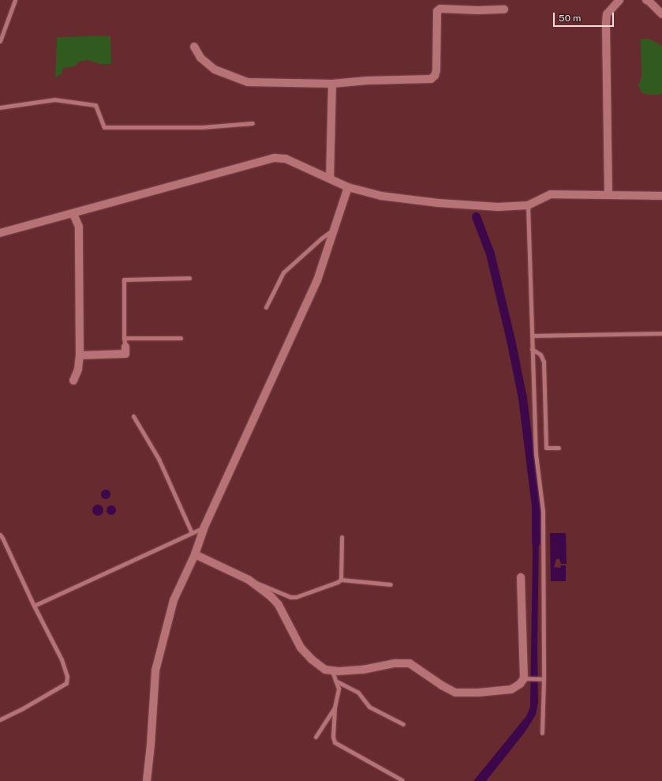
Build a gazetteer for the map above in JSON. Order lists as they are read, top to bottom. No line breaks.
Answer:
{"scale_bar":"50 m"}
